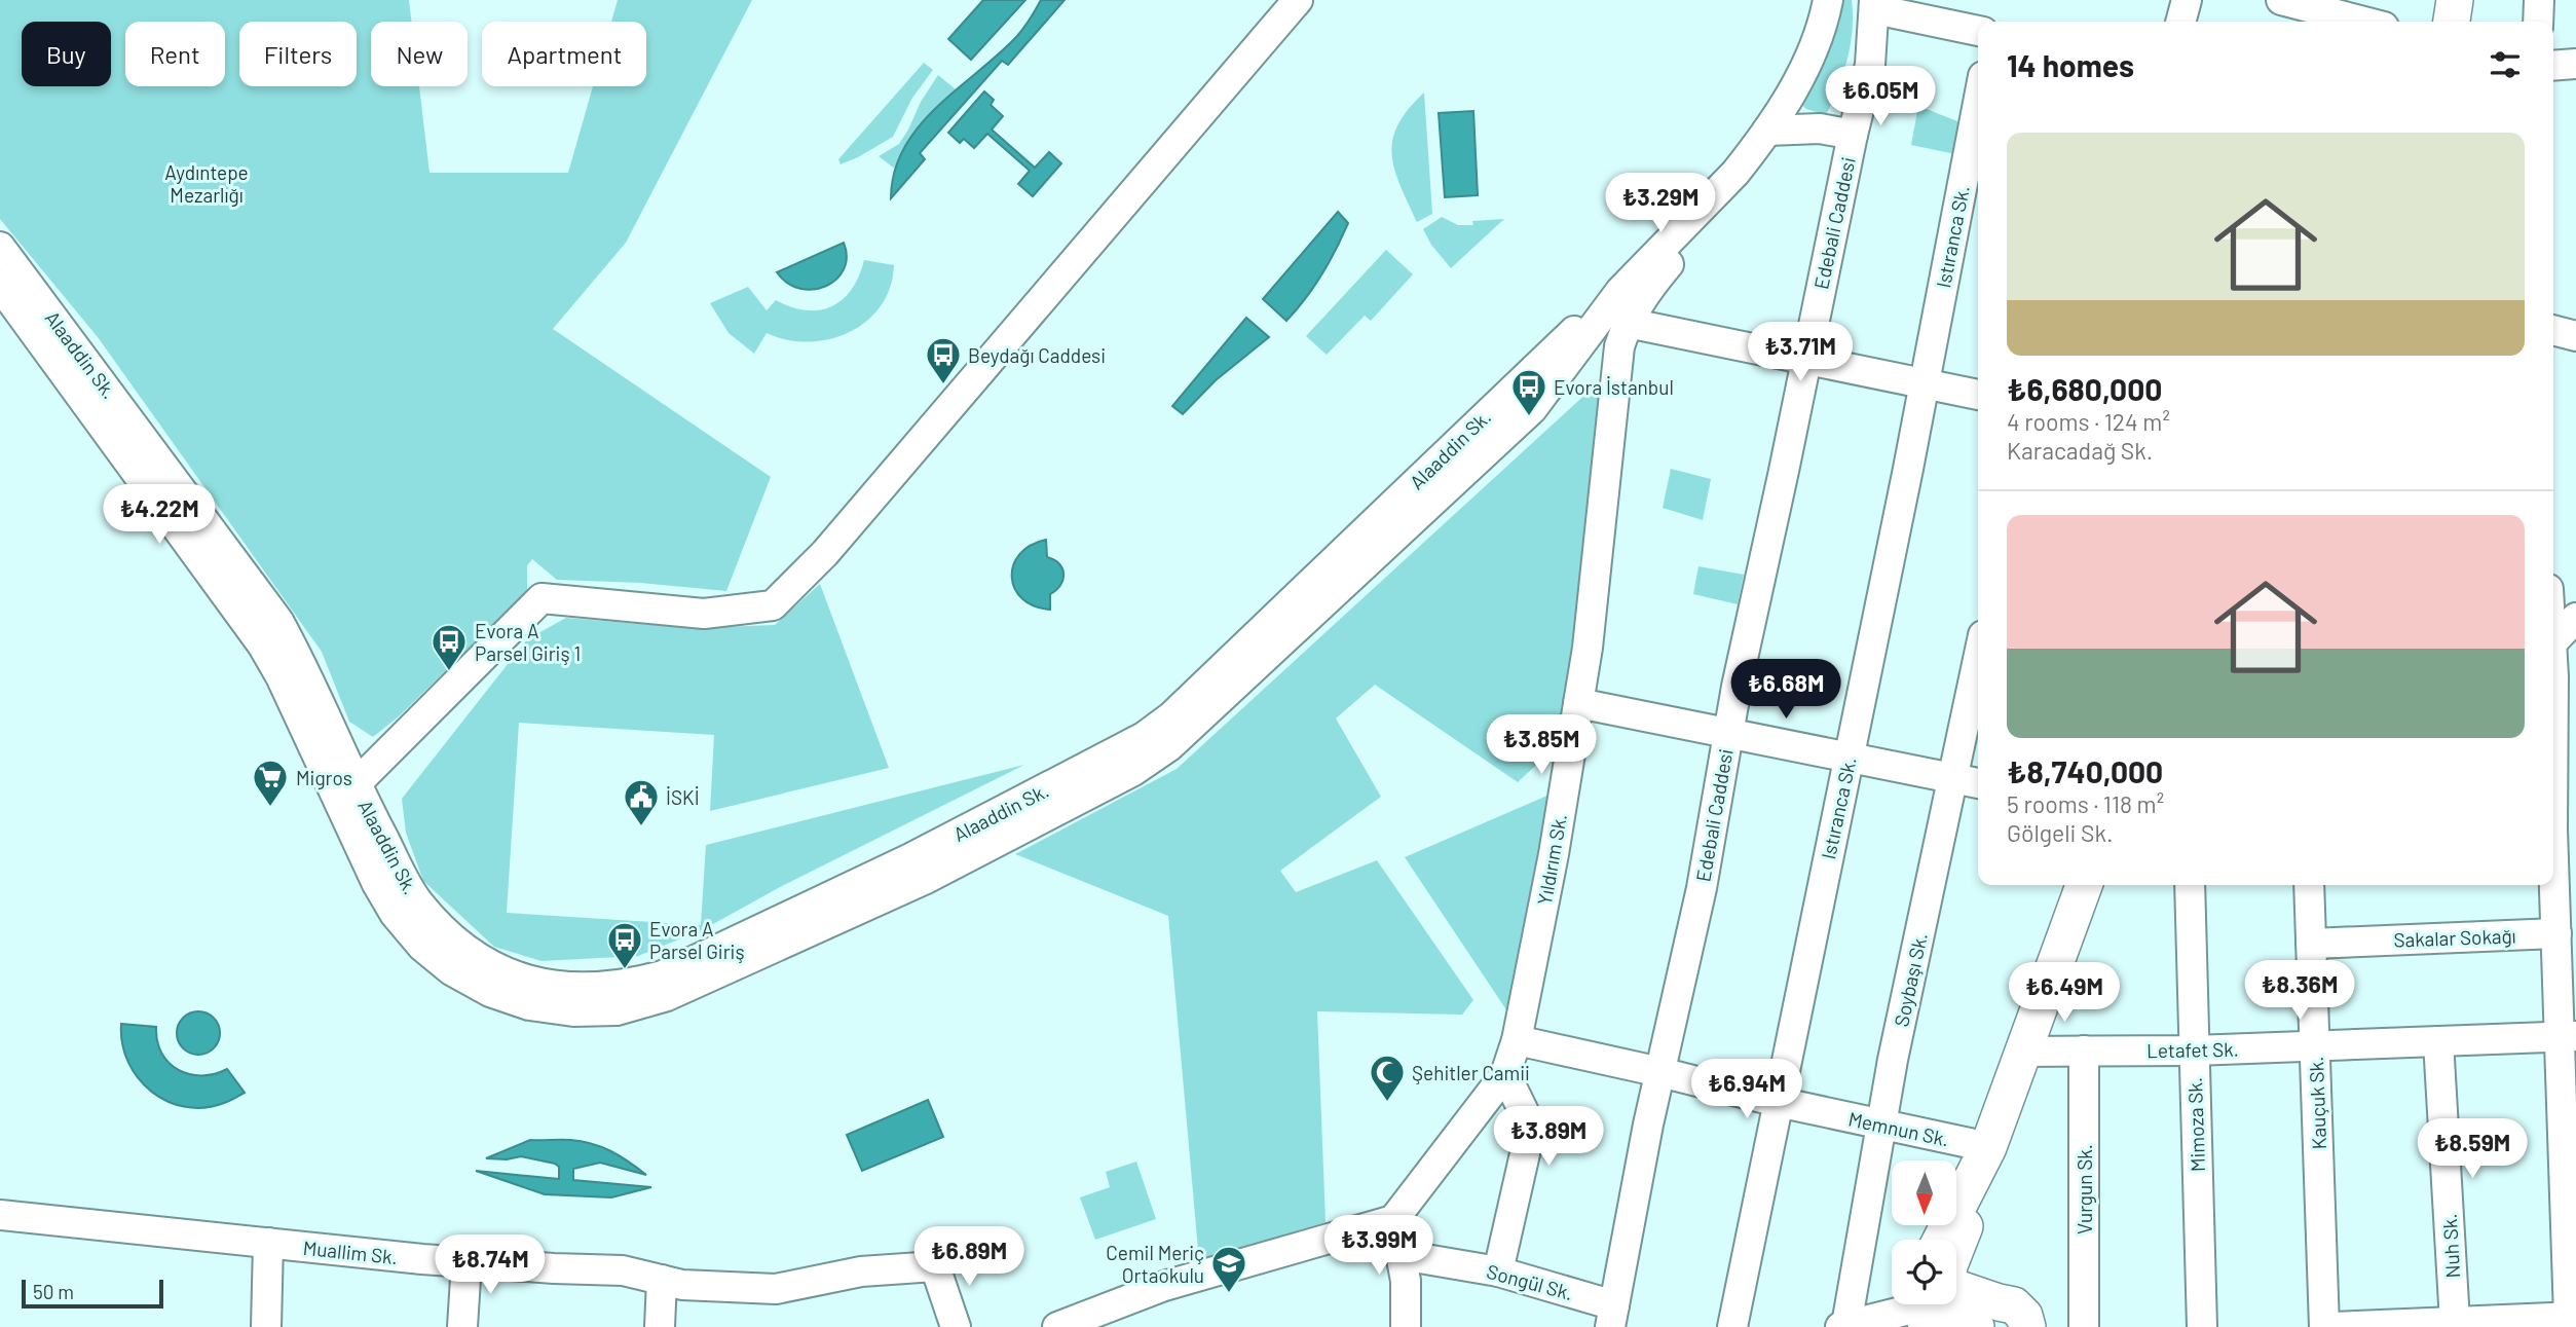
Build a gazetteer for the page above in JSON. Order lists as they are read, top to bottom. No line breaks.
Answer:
{"streets":{"street":["Edebali Caddesi","Istıranca Sk.","Alaaddin Sk.","Yıldırım Sk.","Sakalar Sokağı","Soybaşı Sk.","Letafet Sk.","Kauçuk Sk.","Mimoza Sk.","Memnun Sk.","Vurgun Sk.","Nuh Sk.","Muallim Sk.","Songül Sk."]},"crossings":[["Edebali Caddesi","Yıldırım Sk."],["Edebali Caddesi","Memnun Sk."],["Edebali Caddesi","Songül Sk."],["Istıranca Sk.","Memnun Sk."],["Alaaddin Sk.","Yıldırım Sk."],["Yıldırım Sk.","Memnun Sk."],["Sakalar Sokağı","Kauçuk Sk."],["Soybaşı Sk.","Memnun Sk."],["Letafet Sk.","Kauçuk Sk."],["Letafet Sk.","Mimoza Sk."],["Letafet Sk.","Vurgun Sk."],["Letafet Sk.","Nuh Sk."]],"parks":["Aydıntepe Mezarlığı"],"places":{"bus stop":["Beydağı Caddesi","Evora İstanbul","Evora A Parsel Giriş 1","Evora A Parsel Giriş"],"supermarket":["Migros"],"public building":["İSKİ"],"mosque":["Şehitler Camii"],"school or university":["Cemil Meriç Ortaokulu"]},"scale_bar":"50 m","north":"bottom","page":{"chip":["Buy","Rent","Filters","New","Apartment"],"heading":"14 homes","price":["₺6.05M","₺3.29M","₺3.71M","₺4.22M","₺6.68M","₺3.85M","₺8.36M","₺6.49M","₺6.94M","₺3.89M","₺8.59M","₺3.99M","₺6.89M","₺8.74M"],"list":[{"name":"₺6,680,000","note":"4 rooms · 124 m² · Karacadağ Sk."},{"name":"₺8,740,000","note":"5 rooms · 118 m² · Gölgeli Sk."}],"scale":"50 m"}}
